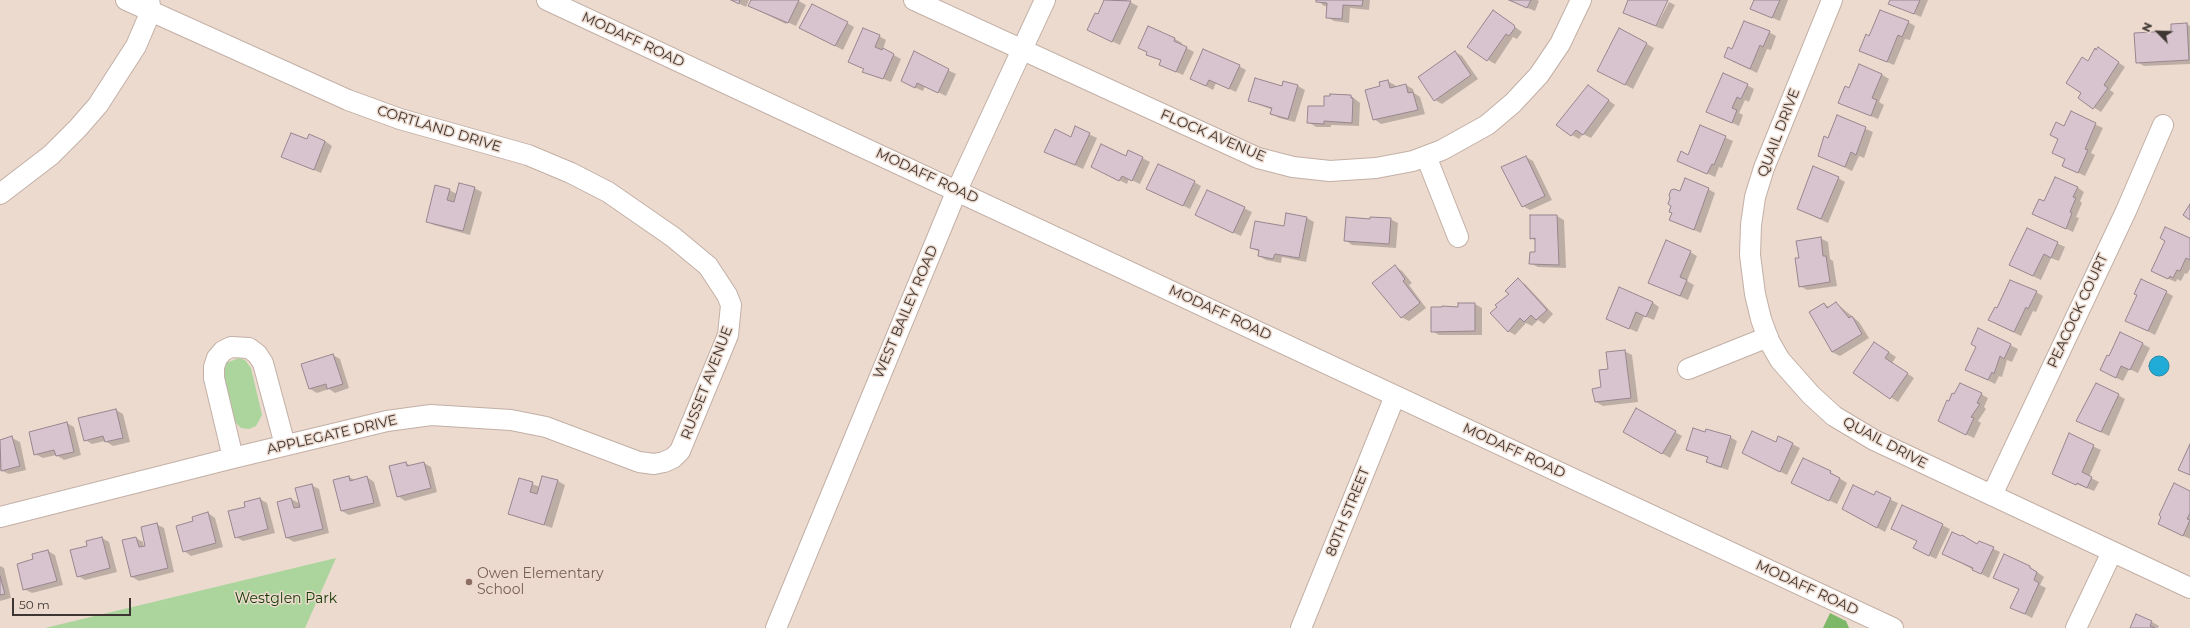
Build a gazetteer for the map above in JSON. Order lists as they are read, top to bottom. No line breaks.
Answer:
{"streets":{"street":["MODAFF ROAD","CORTLAND DRIVE","QUAIL DRIVE","FLOCK AVENUE","PEACOCK COURT","WEST BAILEY ROAD","RUSSET AVENUE","APPLEGATE DRIVE","80TH STREET"]},"crossings":[["MODAFF ROAD","WEST BAILEY ROAD"],["MODAFF ROAD","80TH STREET"],["CORTLAND DRIVE","RUSSET AVENUE"],["QUAIL DRIVE","PEACOCK COURT"],["FLOCK AVENUE","WEST BAILEY ROAD"],["RUSSET AVENUE","APPLEGATE DRIVE"]],"parks":["Westglen Park"],"places":["Owen Elementary School"],"scale_bar":"50 m","north":"top left"}
